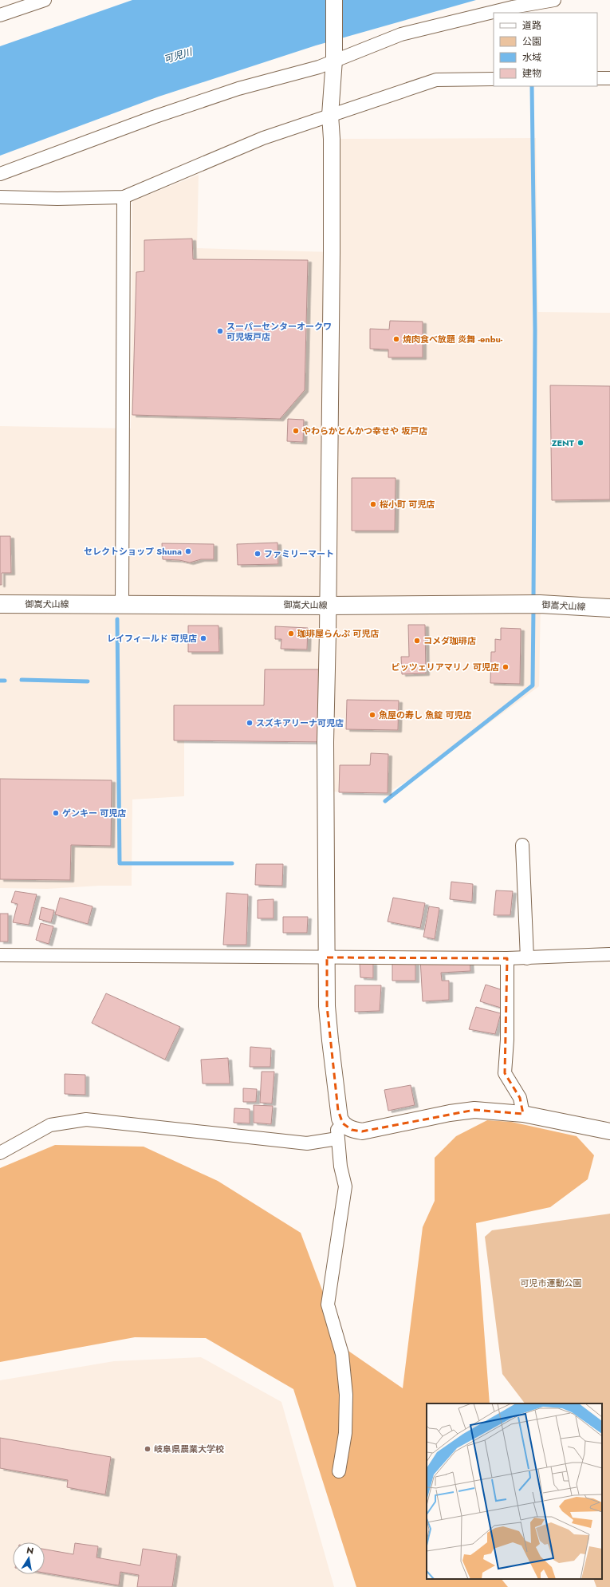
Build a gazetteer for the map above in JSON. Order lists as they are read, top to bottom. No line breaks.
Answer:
{"streets":{"main road":["御嵩犬山線"]},"water":["可児川"],"parks":["可児市運動公園"],"places":["スーパーセンターオークワ 可児坂戸店","焼肉食べ放題 炎舞 ‐enbu‐","やわらかとんかつ幸せや 坂戸店","ZENT","桜小町 可児店","セレクトショップ Shuna","ファミリーマート","珈琲屋らんぷ 可児店","レイフィールド 可児店","コメダ珈琲店","ピッツェリアマリノ 可児店","魚屋の寿し 魚錠 可児店","スズキアリーナ可児店","ゲンキー 可児店","岐阜県農業大学校"],"legend":["道路","公園","水域","建物"],"north":"top"}
